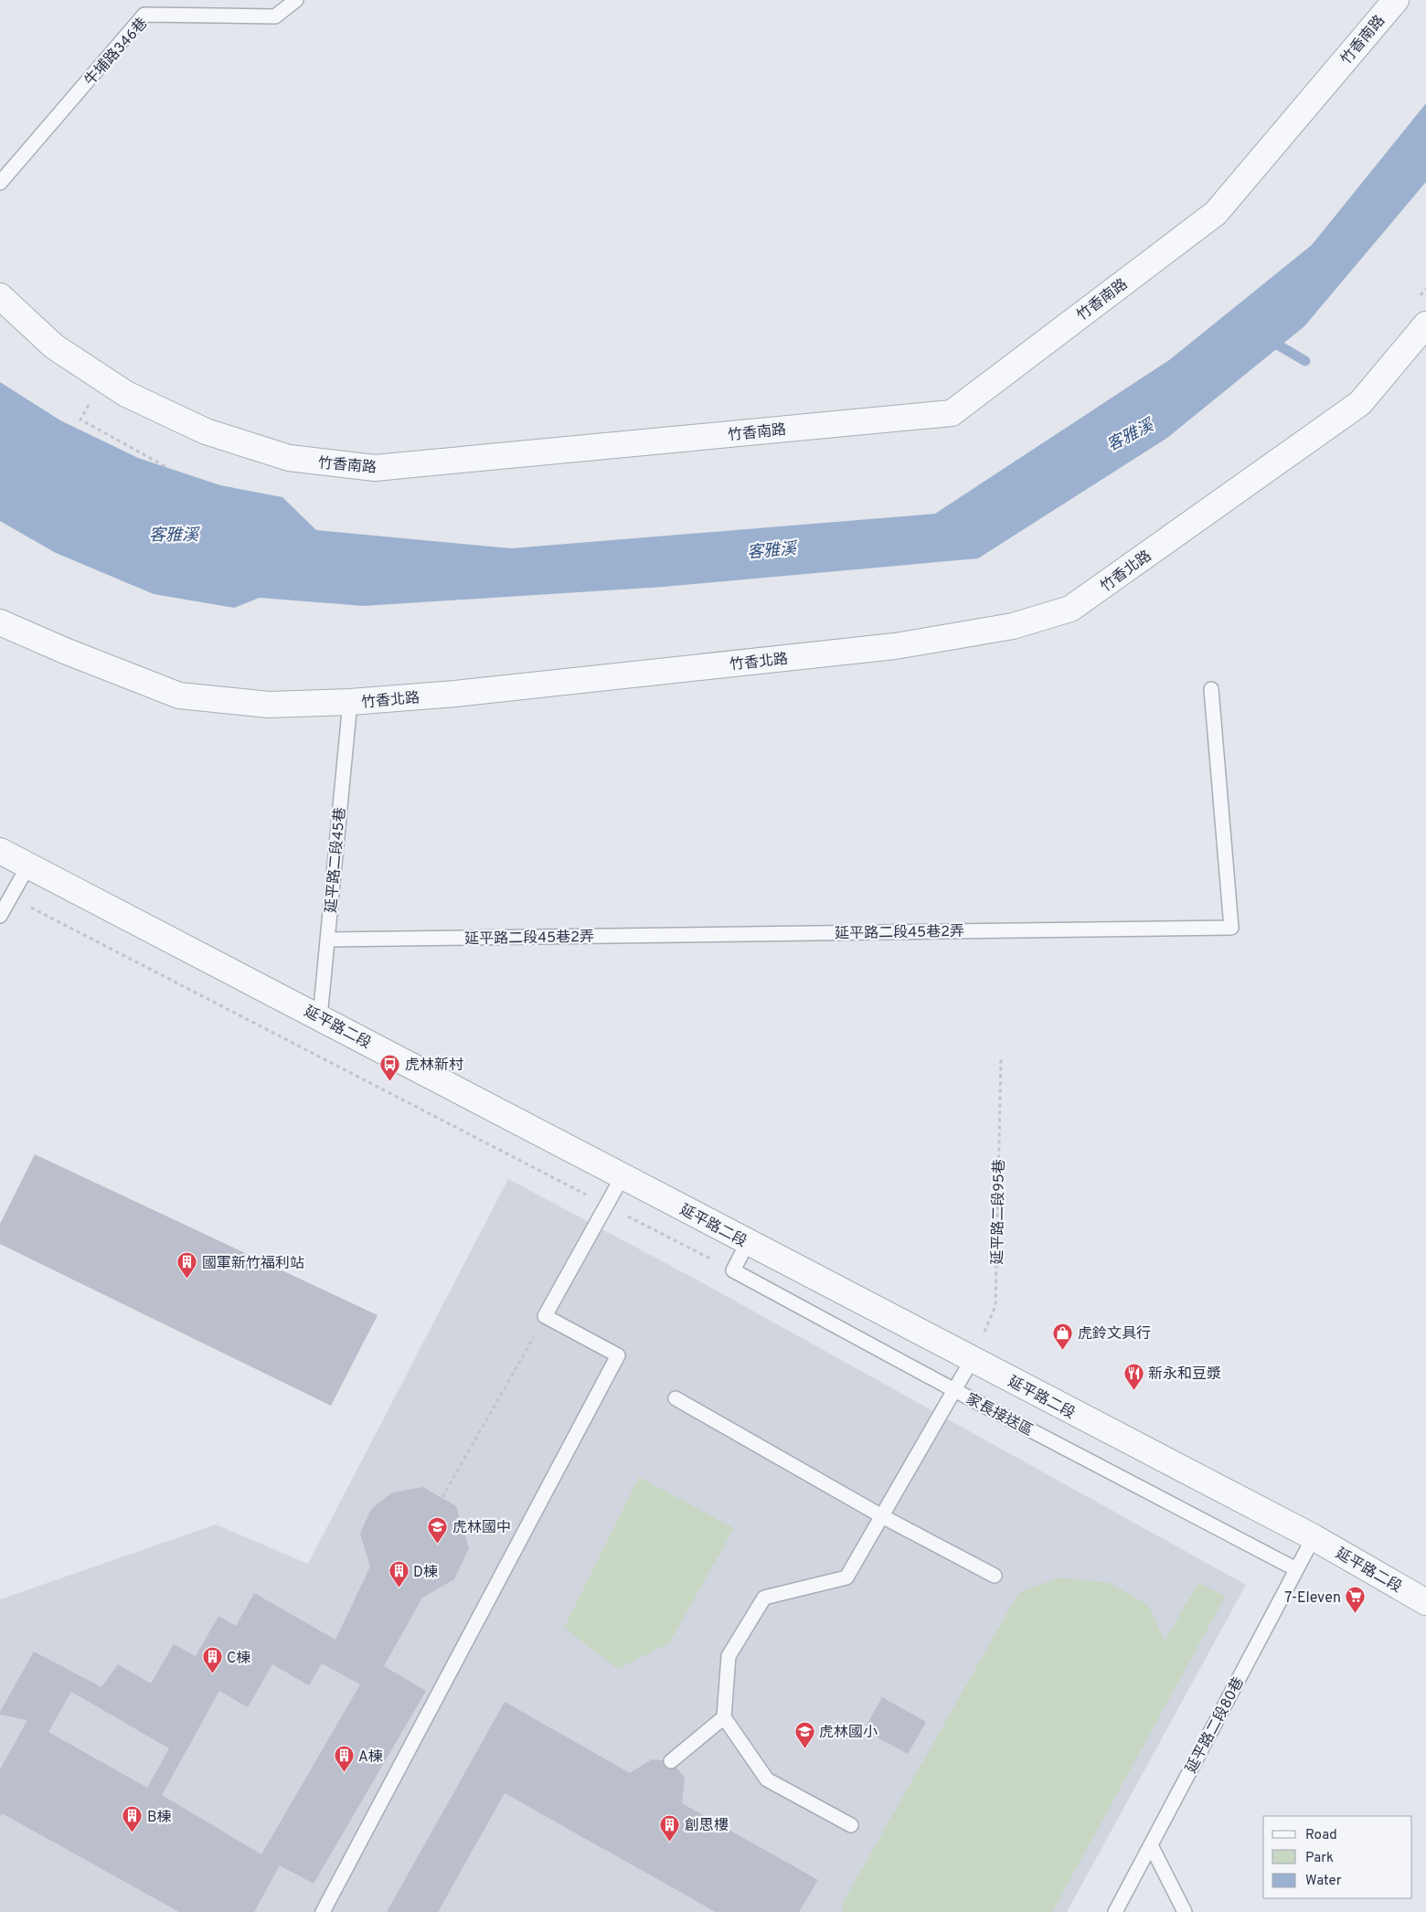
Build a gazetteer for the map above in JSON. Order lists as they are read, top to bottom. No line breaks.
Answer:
{"streets":{"street":["竹香南路","竹香北路","延平路二段"],"lane":["牛埔路346巷","延平路二段45巷","延平路二段45巷2弄","家長接送區","延平路二段80巷"],"path":["延平路二段95巷"]},"crossings":[["竹香北路","延平路二段45巷"],["延平路二段45巷","延平路二段45巷2弄"],["延平路二段45巷","延平路二段"],["延平路二段","延平路二段95巷"],["延平路二段","延平路二段80巷"],["家長接送區","延平路二段80巷"]],"water":["客雅溪"],"places":{"bus stop":["虎林新村"],"building":["國軍新竹福利站","D棟","C棟","A棟","B棟","創思樓"],"shop":["虎鈴文具行"],"restaurant":["新永和豆漿"],"school or university":["虎林國中","虎林國小"],"supermarket":["7-Eleven"]},"legend":["Road","Park","Water"]}
